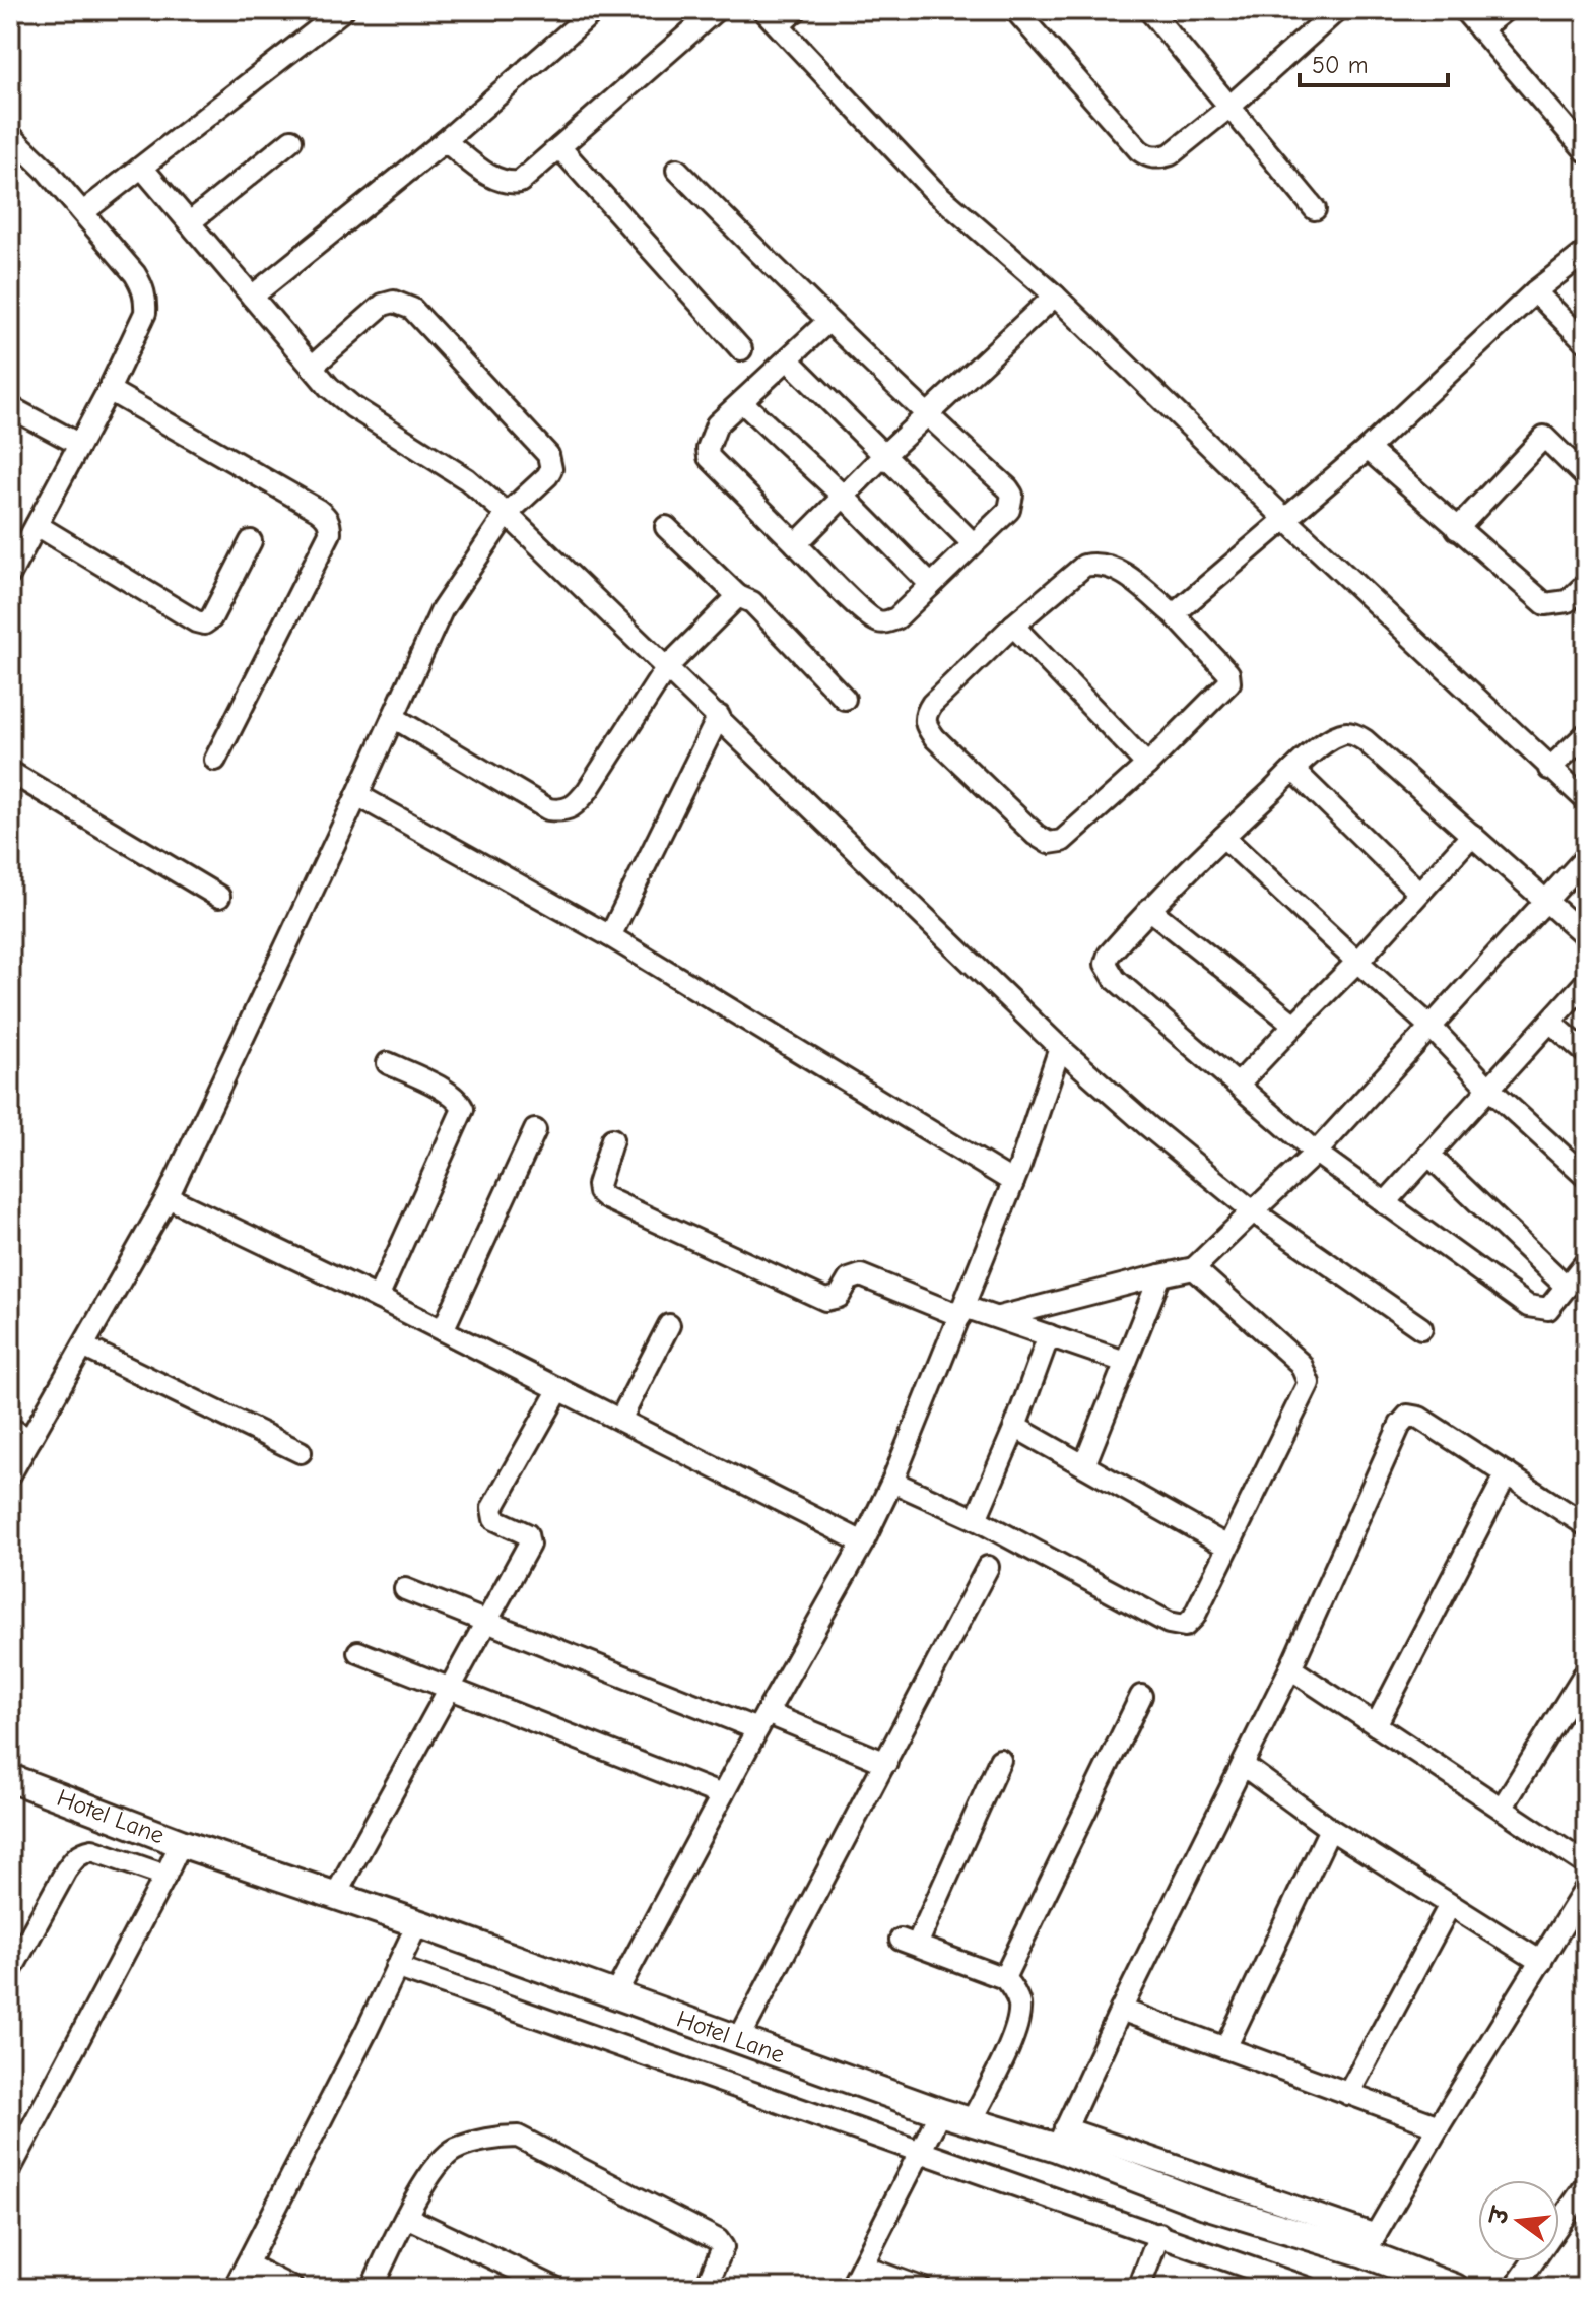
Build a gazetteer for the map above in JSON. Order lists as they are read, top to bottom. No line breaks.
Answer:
{"streets":{"street":["Hotel Lane"]},"scale_bar":"50 m","north":"left"}
